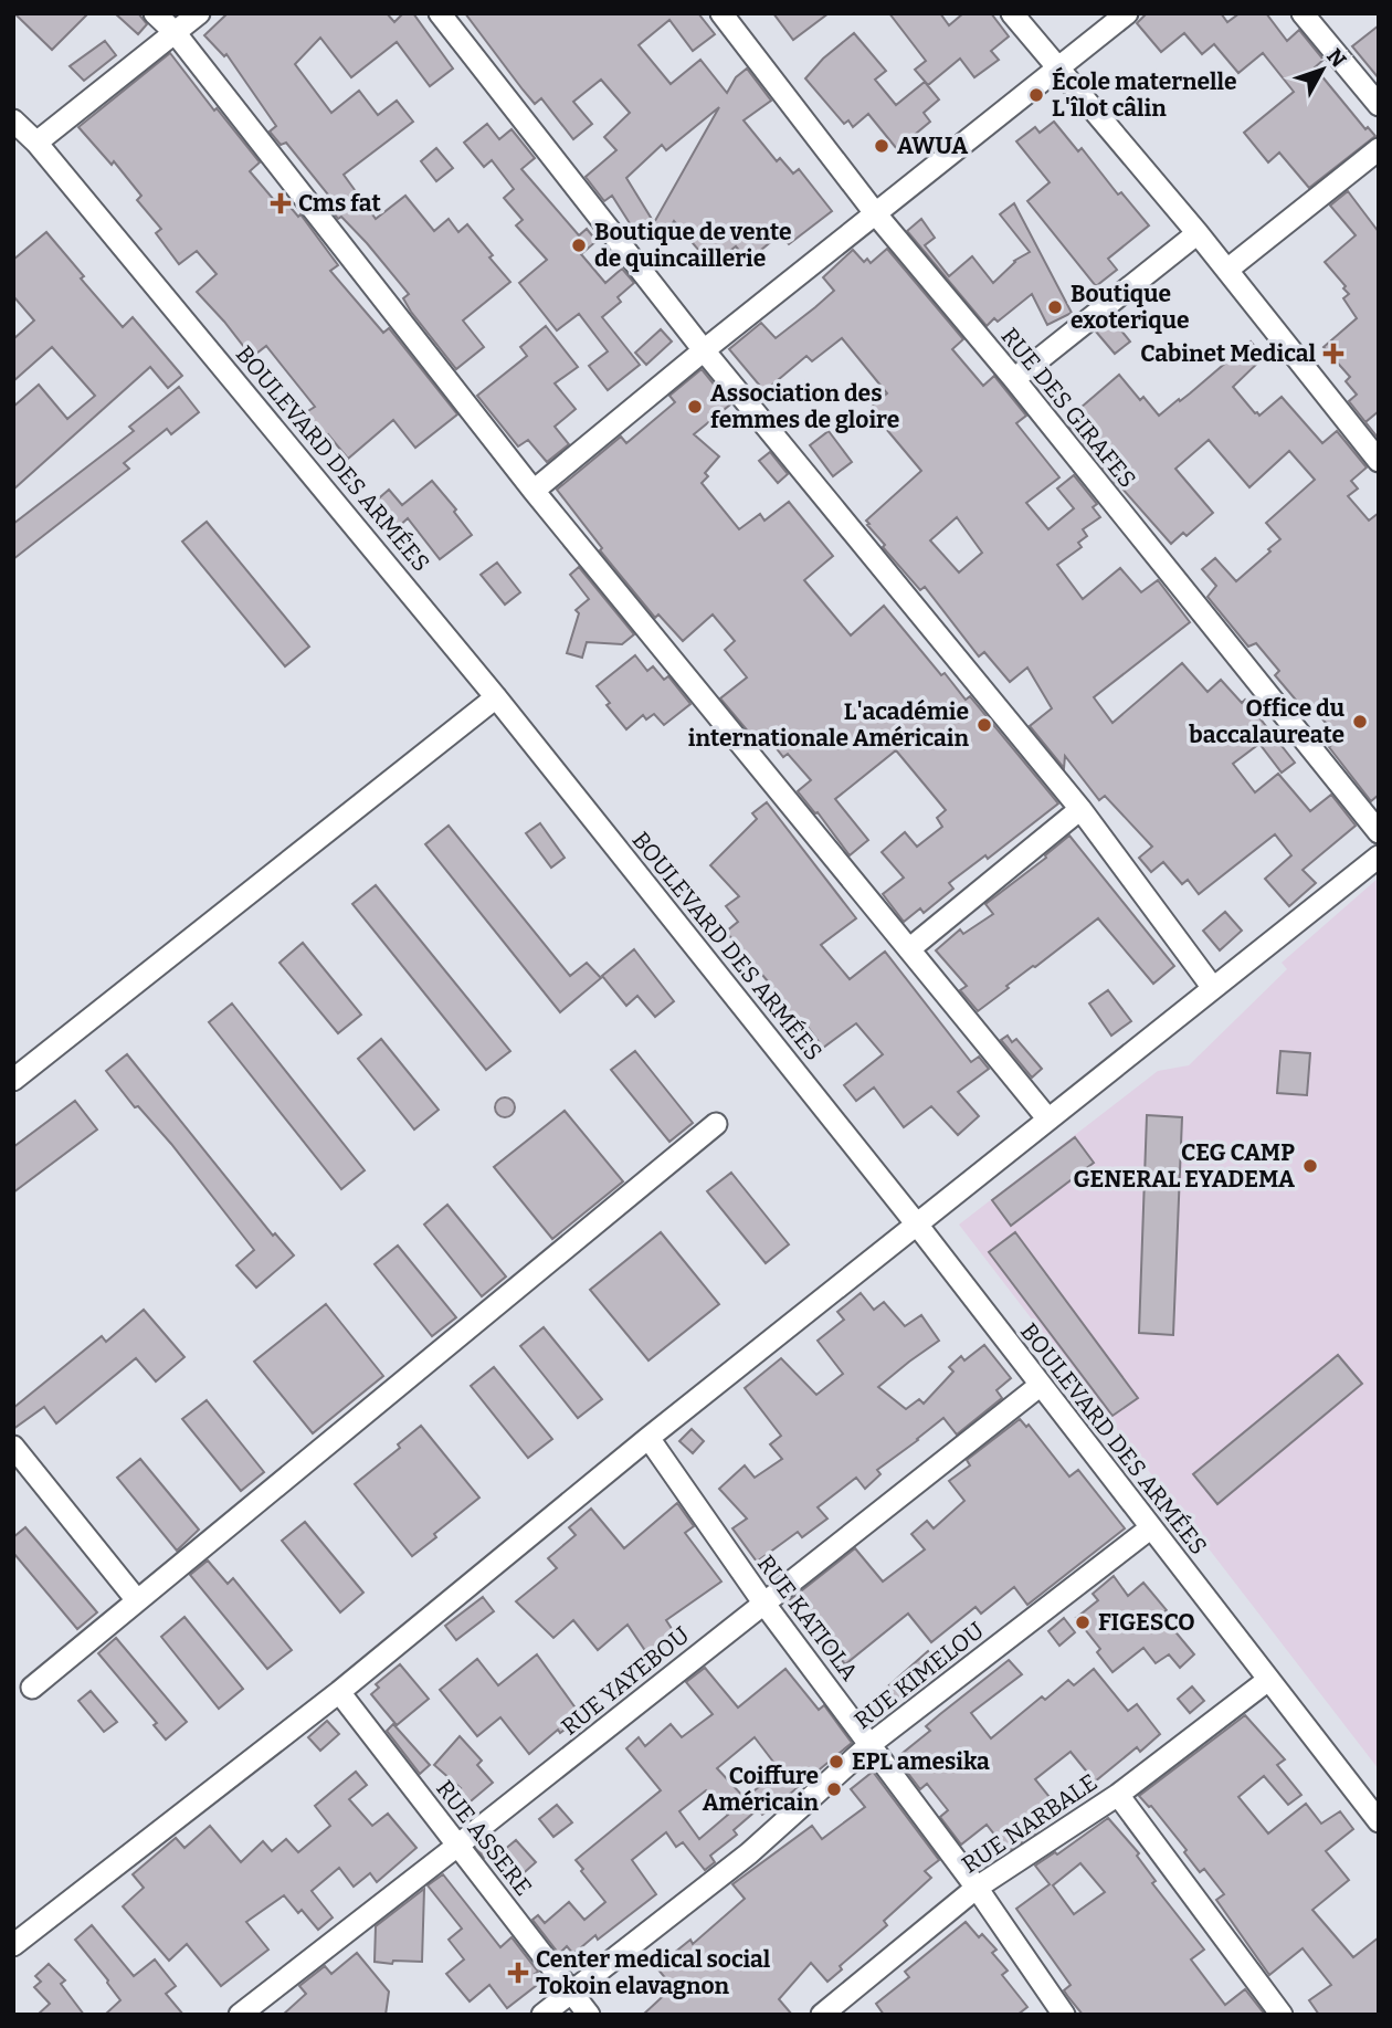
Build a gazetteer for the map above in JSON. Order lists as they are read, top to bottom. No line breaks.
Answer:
{"streets":{"street":["RUE DES GIRAFES","BOULEVARD DES ARMÉES","RUE KATIOLA","RUE KIMELOU","RUE YAYEBOU","RUE NARBALE","RUE ASSERE"]},"crossings":[["BOULEVARD DES ARMÉES","RUE KIMELOU"],["BOULEVARD DES ARMÉES","RUE YAYEBOU"],["BOULEVARD DES ARMÉES","RUE NARBALE"],["RUE KATIOLA","RUE KIMELOU"],["RUE KATIOLA","RUE YAYEBOU"],["RUE KATIOLA","RUE NARBALE"],["RUE KIMELOU","RUE ASSERE"],["RUE YAYEBOU","RUE ASSERE"]],"places":{"other":["École maternelle L'îlot câlin","AWUA","Boutique de vente de quincaillerie","Boutique exoterique","Association des femmes de gloire","Office du baccalaureate","L'académie internationale Américain","CEG CAMP GENERAL EYADEMA","FIGESCO","EPL amesika","Coiffure Américain"],"health":["Cms fat","Cabinet Medical","Center medical social Tokoin elavagnon"]},"north":"top right"}
